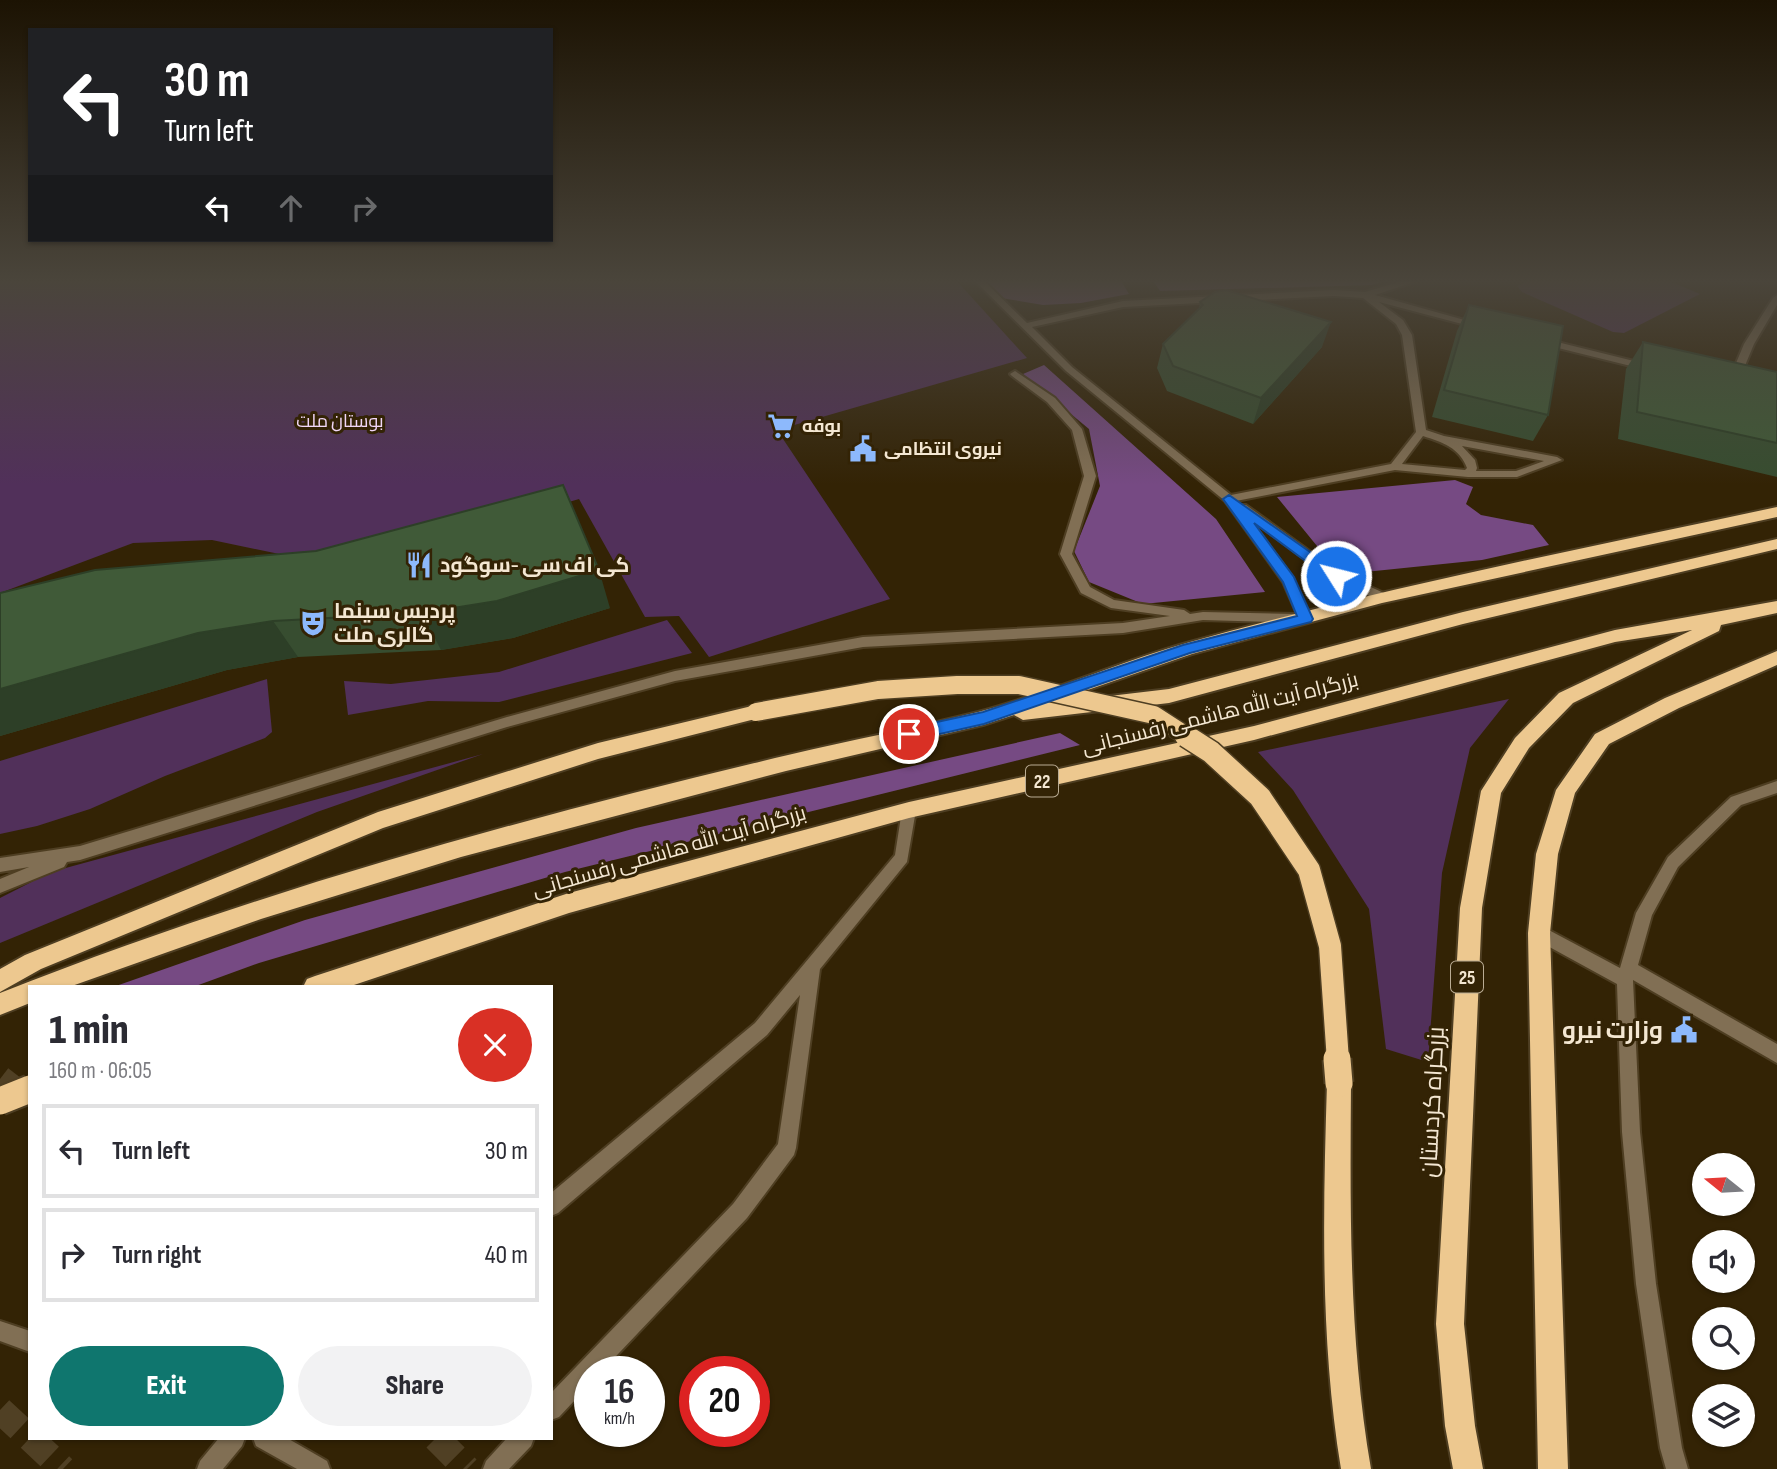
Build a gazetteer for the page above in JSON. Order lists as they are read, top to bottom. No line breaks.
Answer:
{"streets":{"highway":["بزرگراه آیت الله هاشمی رفسنجانی","22","25","بزرگراه کردستان"]},"crossings":[["بزرگراه آیت الله هاشمی رفسنجانی","بزرگراه کردستان"]],"parks":["بوستان ملت"],"places":{"supermarket":["بوفه"],"public building":["نیروی انتظامی","وزارت نیرو"],"restaurant":["کی اف سی -سوگود"],"theatre":["پردیس سینما گالری ملت"]},"north":"left","page":{"turn":["30 m","Turn left"],"heading":["1 min","160 m · 06:05"],"list":[{"name":"Turn left","value":"30 m"},{"name":"Turn right","value":"40 m"}],"buttons":["Exit","Share"],"speed":"16 km/h","limit":"20"}}
